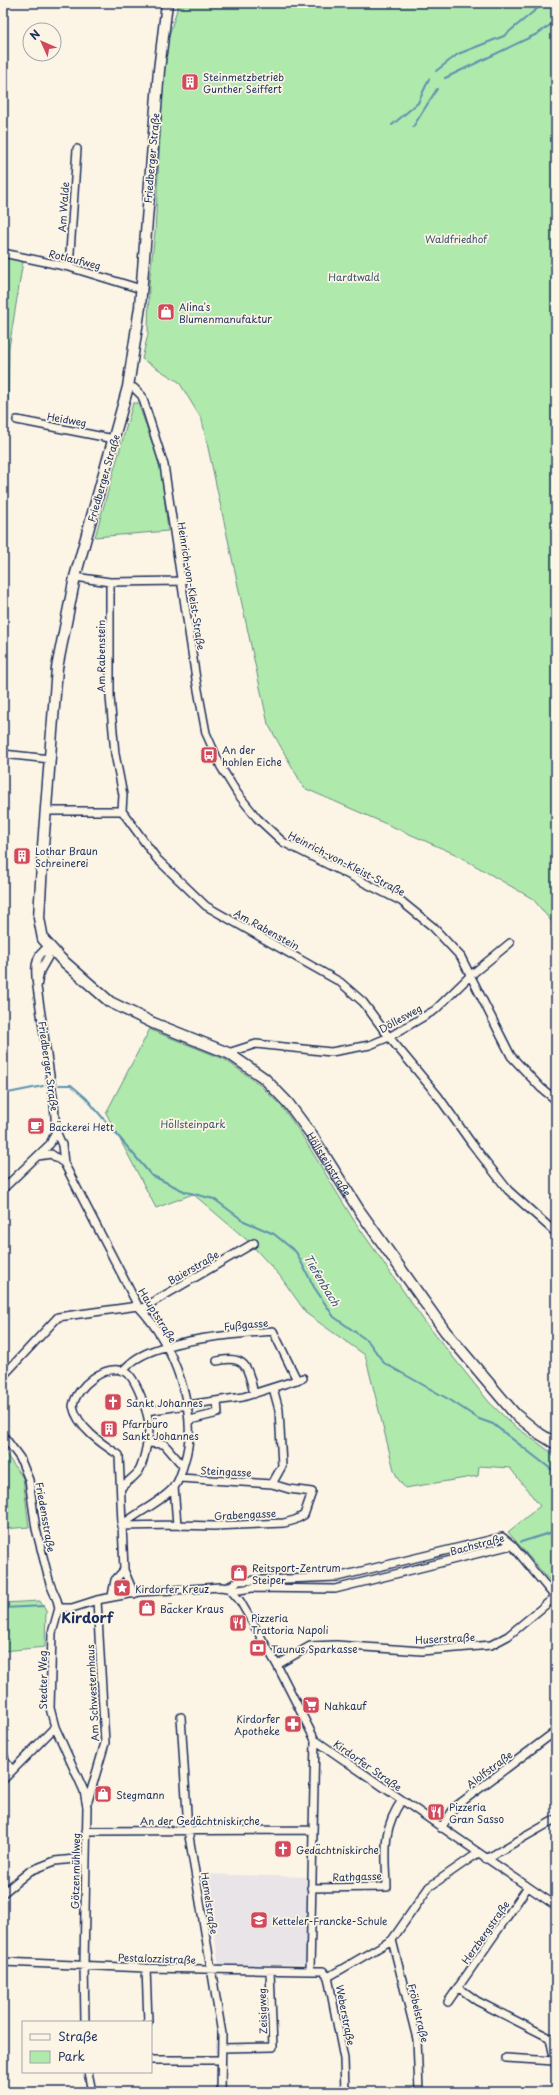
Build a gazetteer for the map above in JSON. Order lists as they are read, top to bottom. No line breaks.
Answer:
{"streets":{"street":["Friedberger Straße","Am Walde","Rotlaufweg","Heidweg","Heinrich-von-Kleist-Straße","Am Rabenstein","Döllesweg","Höllsteinstraße","Baierstraße","Hauptstraße","Fußgasse","Steingasse","Grabengasse","Friedensstraße","Bachstraße","Huserstraße","Stedter Weg","Am Schwesternhaus","Kirdorfer Straße","Alolfstraße","An der Gedächtniskirche","Götzenmühlweg","Rathgasse","Hamelstraße","Herzbergstraße","Pestalozzistraße","Zeisigweg","Fröbelstraße","Weberstraße"]},"crossings":[["Friedberger Straße","Rotlaufweg"],["Friedberger Straße","Heidweg"],["Friedberger Straße","Heinrich-von-Kleist-Straße"],["Friedberger Straße","Höllsteinstraße"],["Friedberger Straße","Hauptstraße"],["Am Walde","Rotlaufweg"],["Heinrich-von-Kleist-Straße","Döllesweg"],["Am Rabenstein","Döllesweg"],["Döllesweg","Höllsteinstraße"],["Baierstraße","Hauptstraße"],["Hauptstraße","Fußgasse"],["Hauptstraße","Steingasse"],["Hauptstraße","Grabengasse"],["Steingasse","Grabengasse"],["Friedensstraße","Bachstraße"],["Friedensstraße","Stedter Weg"],["Bachstraße","Stedter Weg"],["Bachstraße","Am Schwesternhaus"],["Bachstraße","Kirdorfer Straße"],["Huserstraße","Kirdorfer Straße"],["Stedter Weg","Götzenmühlweg"],["Am Schwesternhaus","Götzenmühlweg"],["Kirdorfer Straße","Alolfstraße"],["Kirdorfer Straße","Rathgasse"],["Kirdorfer Straße","Herzbergstraße"],["An der Gedächtniskirche","Götzenmühlweg"],["An der Gedächtniskirche","Hamelstraße"],["Götzenmühlweg","Pestalozzistraße"],["Hamelstraße","Pestalozzistraße"],["Hamelstraße","Zeisigweg"],["Pestalozzistraße","Zeisigweg"],["Pestalozzistraße","Weberstraße"]],"districts":["Kirdorf"],"water":["Tiefenbach"],"parks":["Waldfriedhof","Hardtwald","Höllsteinpark"],"places":{"building":["Steinmetzbetrieb Gunther Seiffert","Lothar Braun Schreinerei","Pfarrbüro Sankt Johannes"],"shop":["Alina's Blumenmanufaktur","Reitsport-Zentrum Steiper","Bäcker Kraus","Stegmann"],"bus stop":["An der hohlen Eiche"],"cafe":["Bäckerei Hett"],"church":["Sankt Johannes","Gedächtniskirche"],"place":["Kirdorfer Kreuz"],"restaurant":["Pizzeria Trattoria Napoli","Pizzeria Gran Sasso"],"bank":["Taunus Sparkasse"],"supermarket":["Nahkauf"],"pharmacy":["Kirdorfer Apotheke"],"school or university":["Ketteler-Francke-Schule"]},"legend":["Straße","Park"],"north":"top left"}
